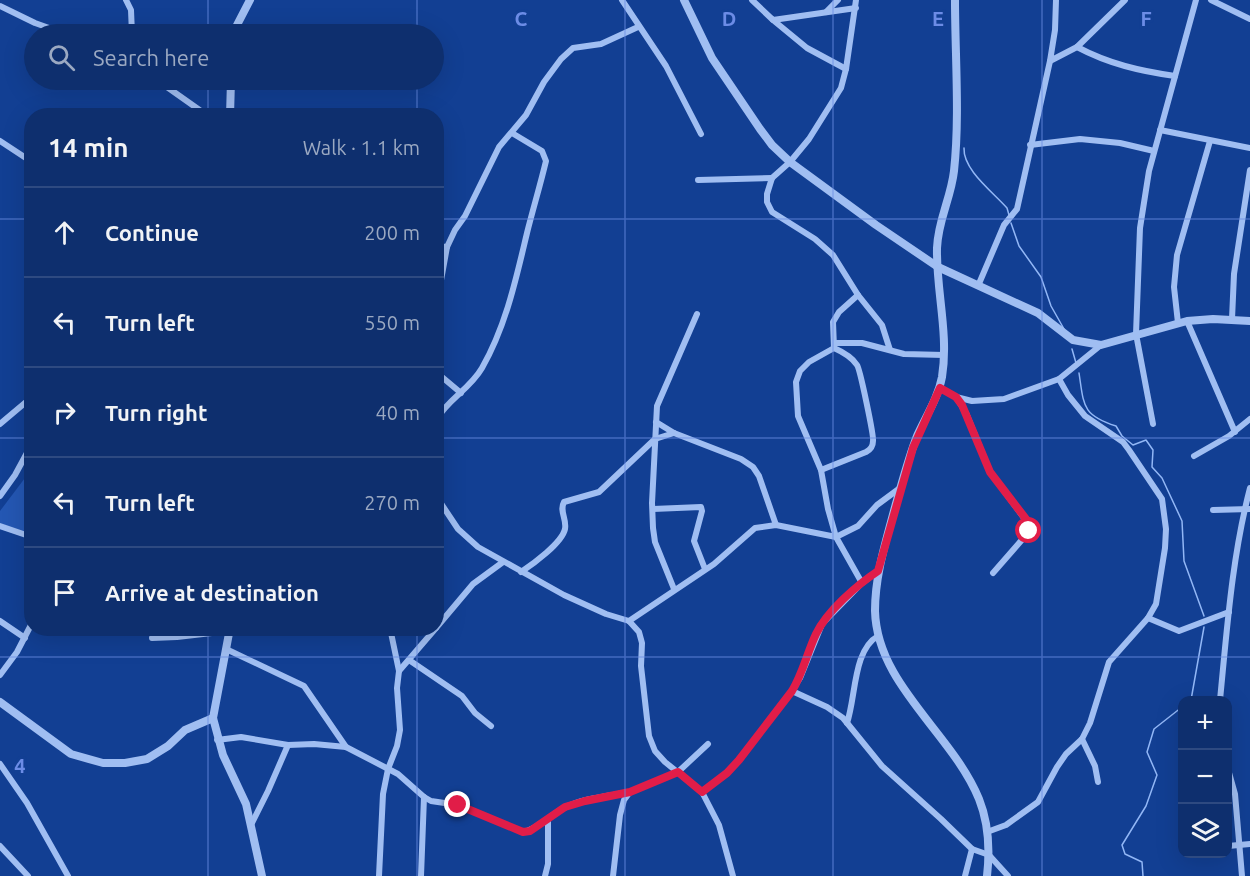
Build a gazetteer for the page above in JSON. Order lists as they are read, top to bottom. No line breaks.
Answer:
{"page":{"search":"Search here","heading":["14 min","Walk · 1.1 km"],"list":[["Continue","200 m"],["Turn left","550 m"],["Turn right","40 m"],["Turn left","270 m"],"Arrive at destination"],"map_buttons":["+","−"]},"grid":{"columns":["C","D","E","F"],"rows":["4"]}}
